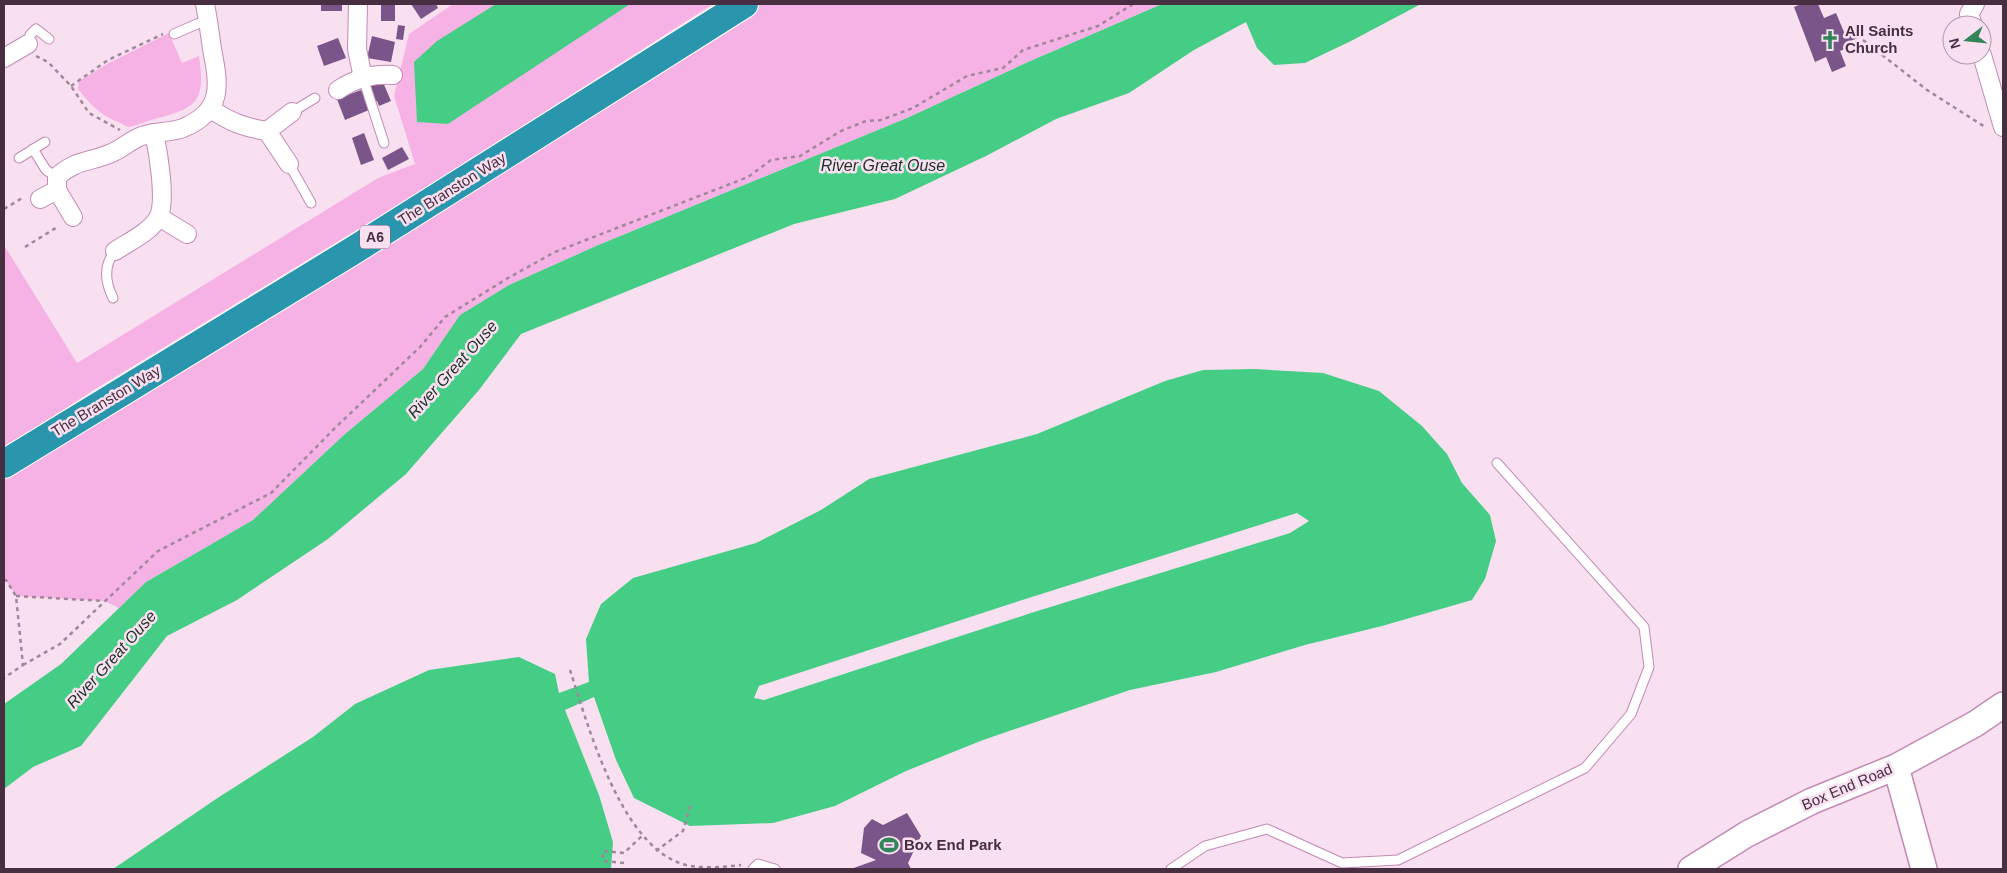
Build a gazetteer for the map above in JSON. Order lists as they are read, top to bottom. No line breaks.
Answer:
{"streets":{"highway":["The Branston Way","A6"],"main road":["Box End Road"]},"water":["River Great Ouse"],"places":{"church":["All Saints Church"],"sports":["Box End Park"]},"north":"left"}
